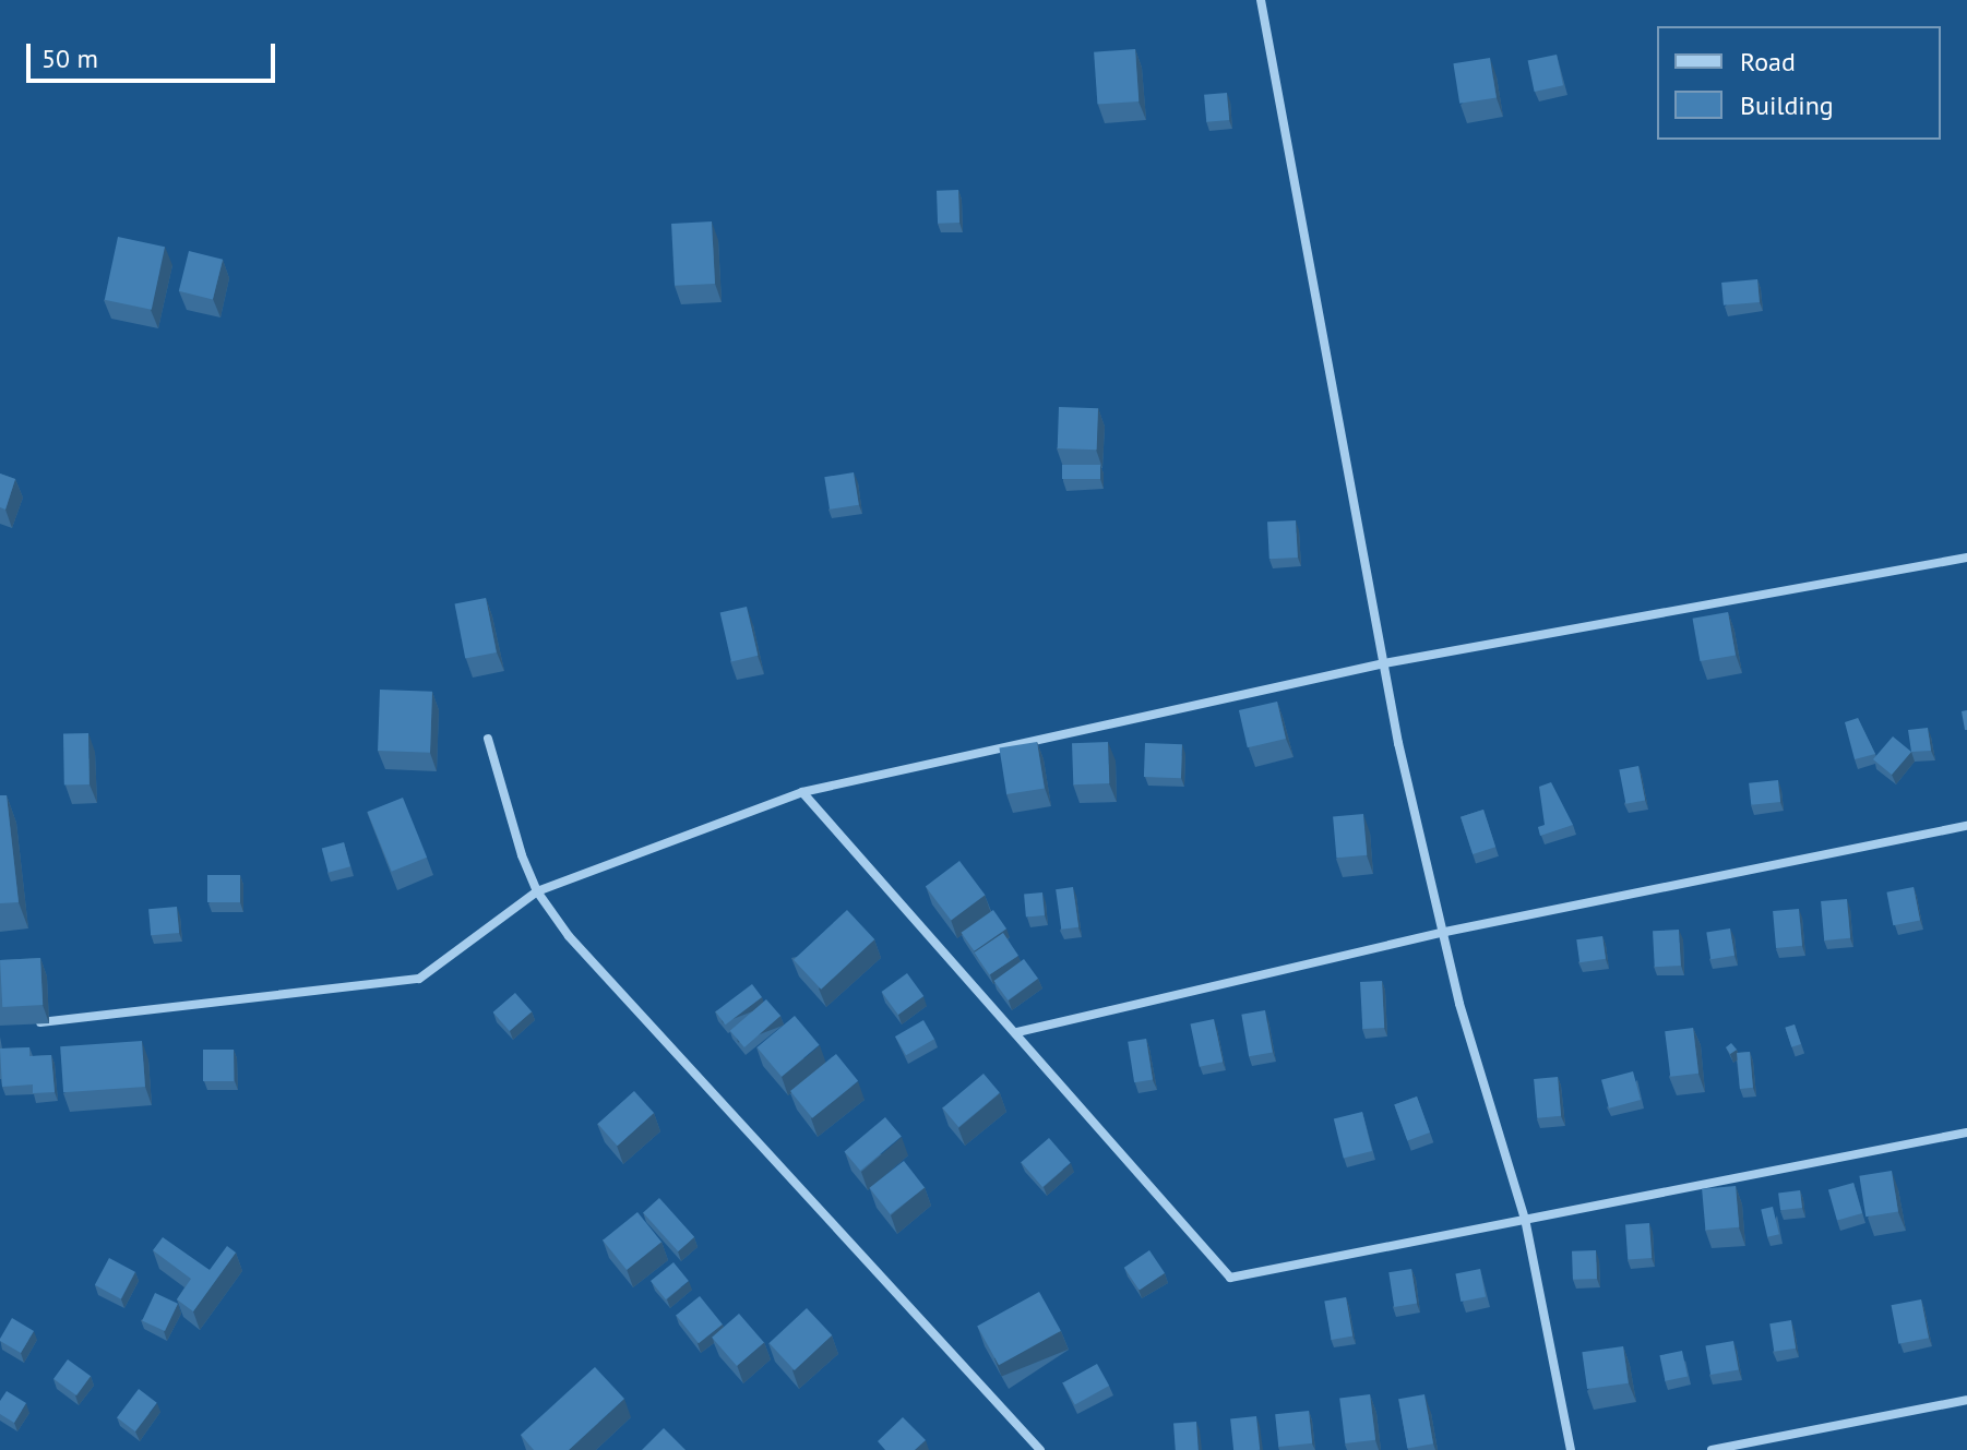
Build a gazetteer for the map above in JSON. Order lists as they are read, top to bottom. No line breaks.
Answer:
{"legend":["Road","Building"],"scale_bar":"50 m"}
